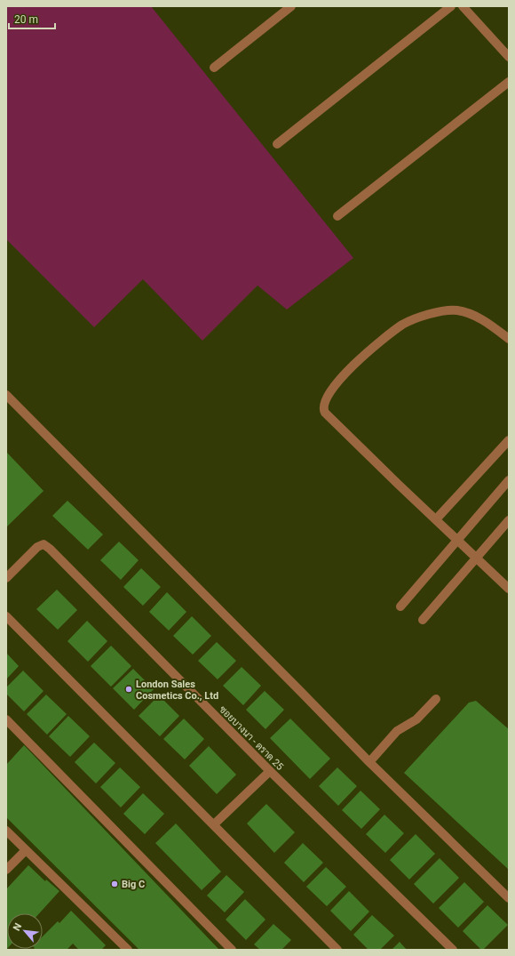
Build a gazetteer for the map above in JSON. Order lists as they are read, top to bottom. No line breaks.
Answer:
{"streets":{"street":["ซอยบางนา - ตราด 25"]},"places":["London Sales Cosmetics Co., Ltd","Big C"],"scale_bar":"20 m","north":"top left"}
